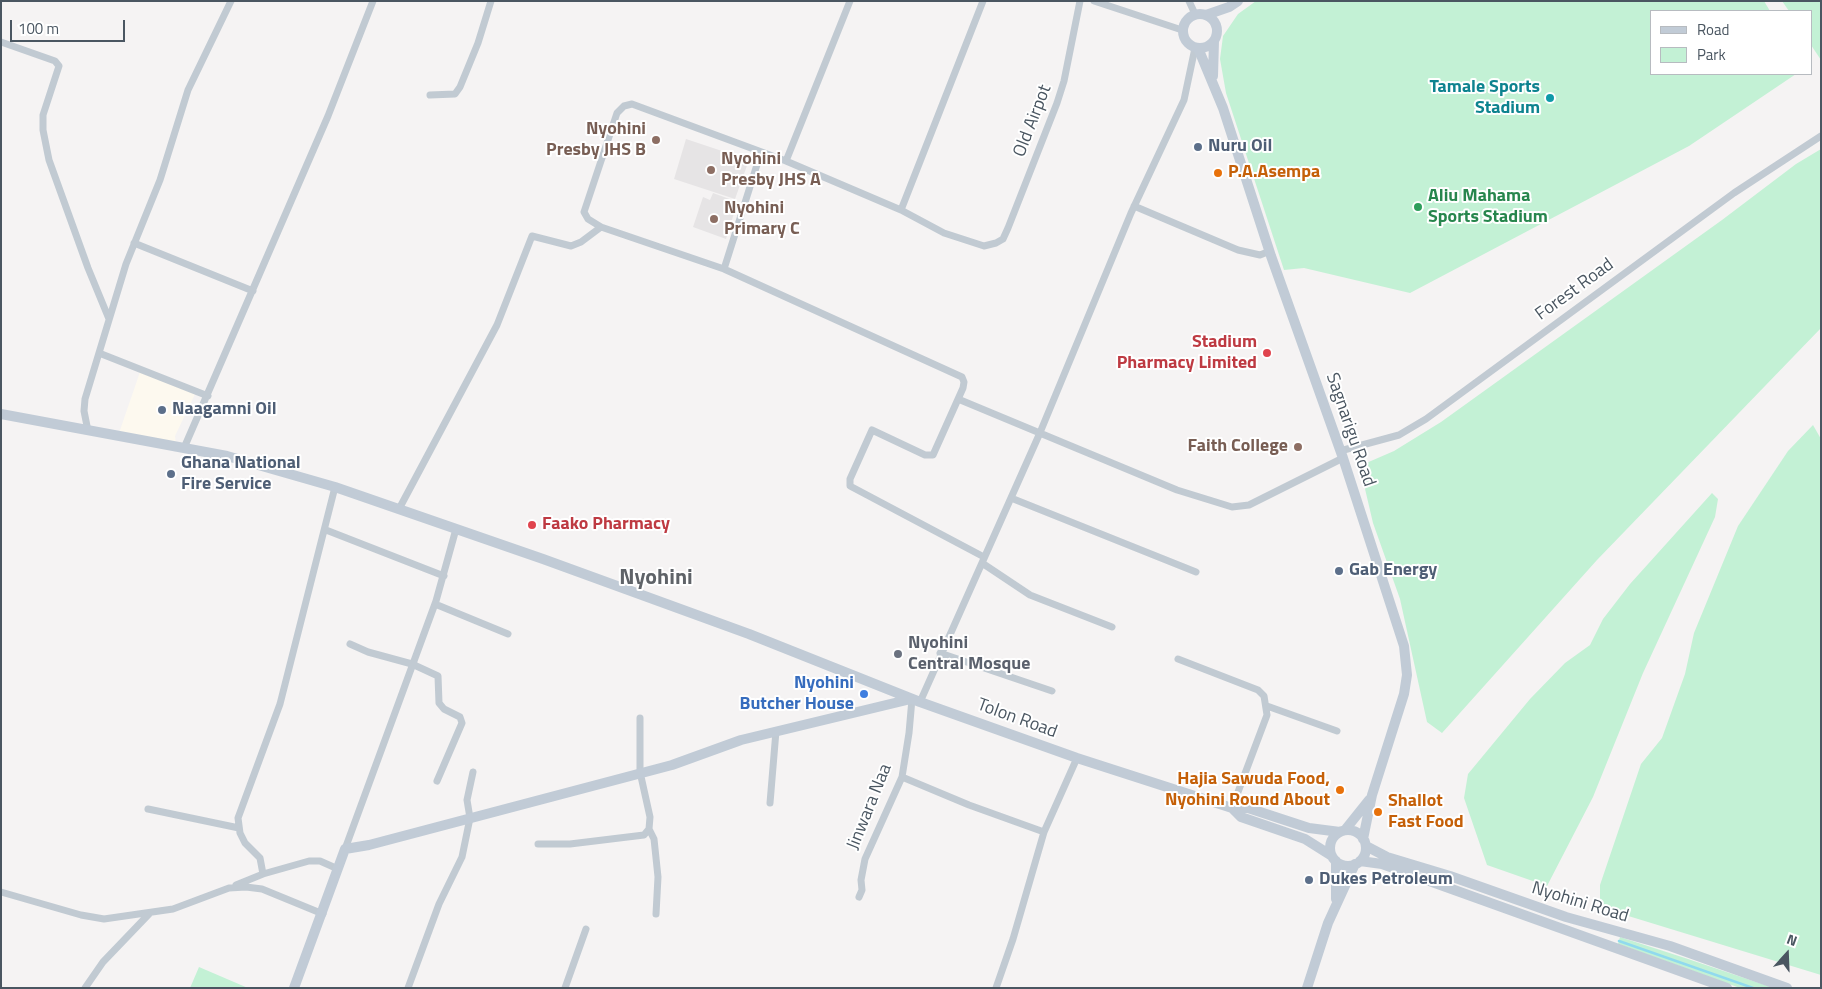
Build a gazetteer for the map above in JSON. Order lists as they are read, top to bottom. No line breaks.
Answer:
{"streets":{"main road":["Sagnarigu Road","Tolon Road","Nyohini Road"],"street":["Old Airpot","Forest Road","Jinwara Naa"]},"crossings":[["Forest Road","Sagnarigu Road"],["Forest Road","Jinwara Naa"],["Sagnarigu Road","Jinwara Naa"],["Sagnarigu Road","Nyohini Road"],["Tolon Road","Jinwara Naa"]],"districts":["Nyohini"],"places":["Tamale Sports Stadium","Nyohini Presby JHS B","Nuru Oil","Nyohini Presby JHS A","P.A.Asempa","Aliu Mahama Sports Stadium","Nyohini Primary C","Stadium Pharmacy Limited","Naagamni Oil","Faith College","Ghana National Fire Service","Faako Pharmacy","Gab Energy","Nyohini Central Mosque","Nyohini Butcher House","Hajia Sawuda Food, Nyohini Round About","Shallot Fast Food","Dukes Petroleum"],"legend":["Road","Park"],"scale_bar":"100 m","north":"top"}
